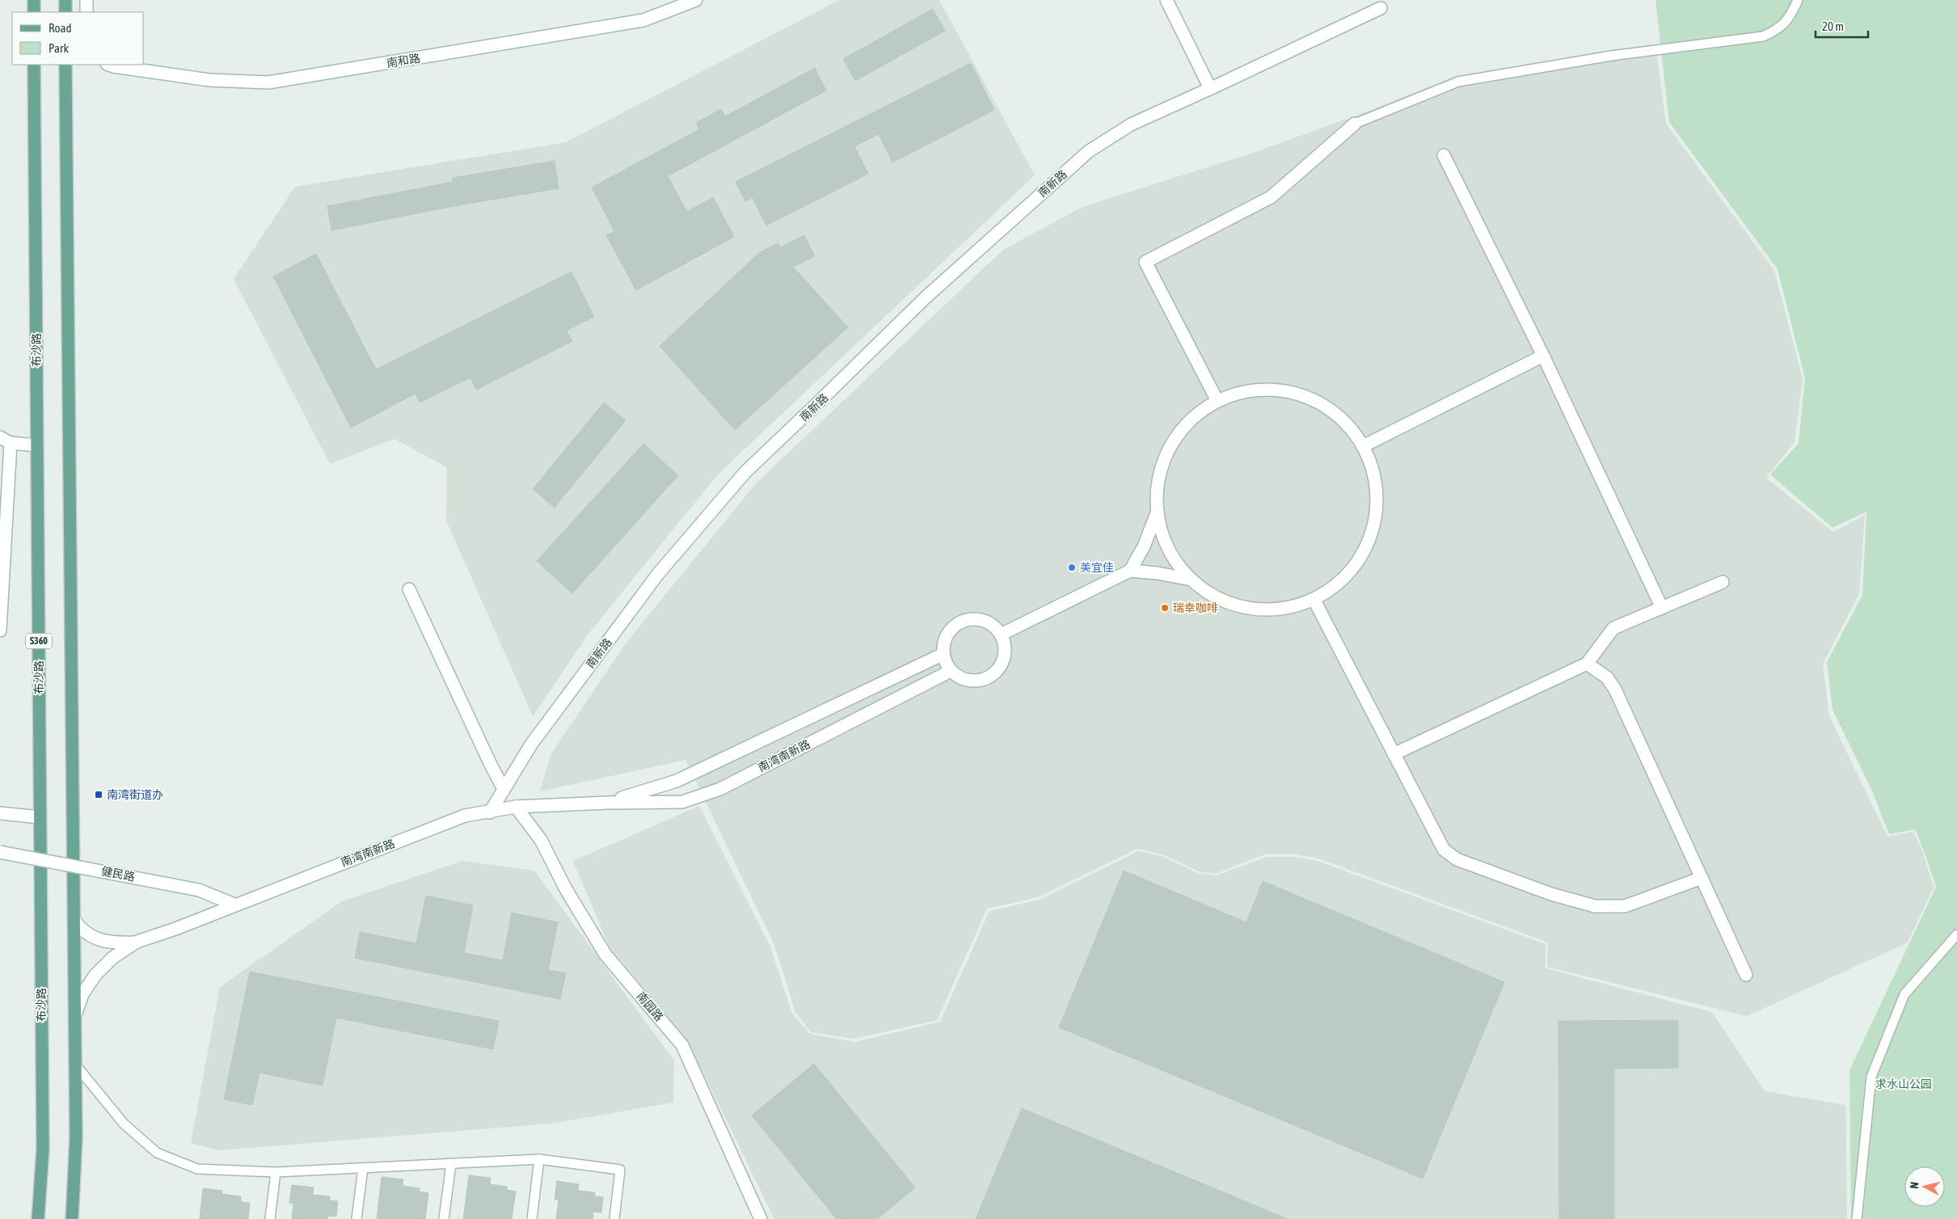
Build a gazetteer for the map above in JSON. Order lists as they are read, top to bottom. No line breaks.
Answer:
{"streets":{"main road":["布沙路","S360"],"street":["南和路","南新路","南湾南新路","健民路","南园路"]},"crossings":[["南新路","南湾南新路"],["南湾南新路","健民路"],["南湾南新路","南园路"]],"parks":["求水山公园"],"places":{"other":["美宜佳","瑞幸咖啡"],"transit":["南湾街道办"]},"legend":["Road","Park"],"scale_bar":"20 m","north":"left"}
